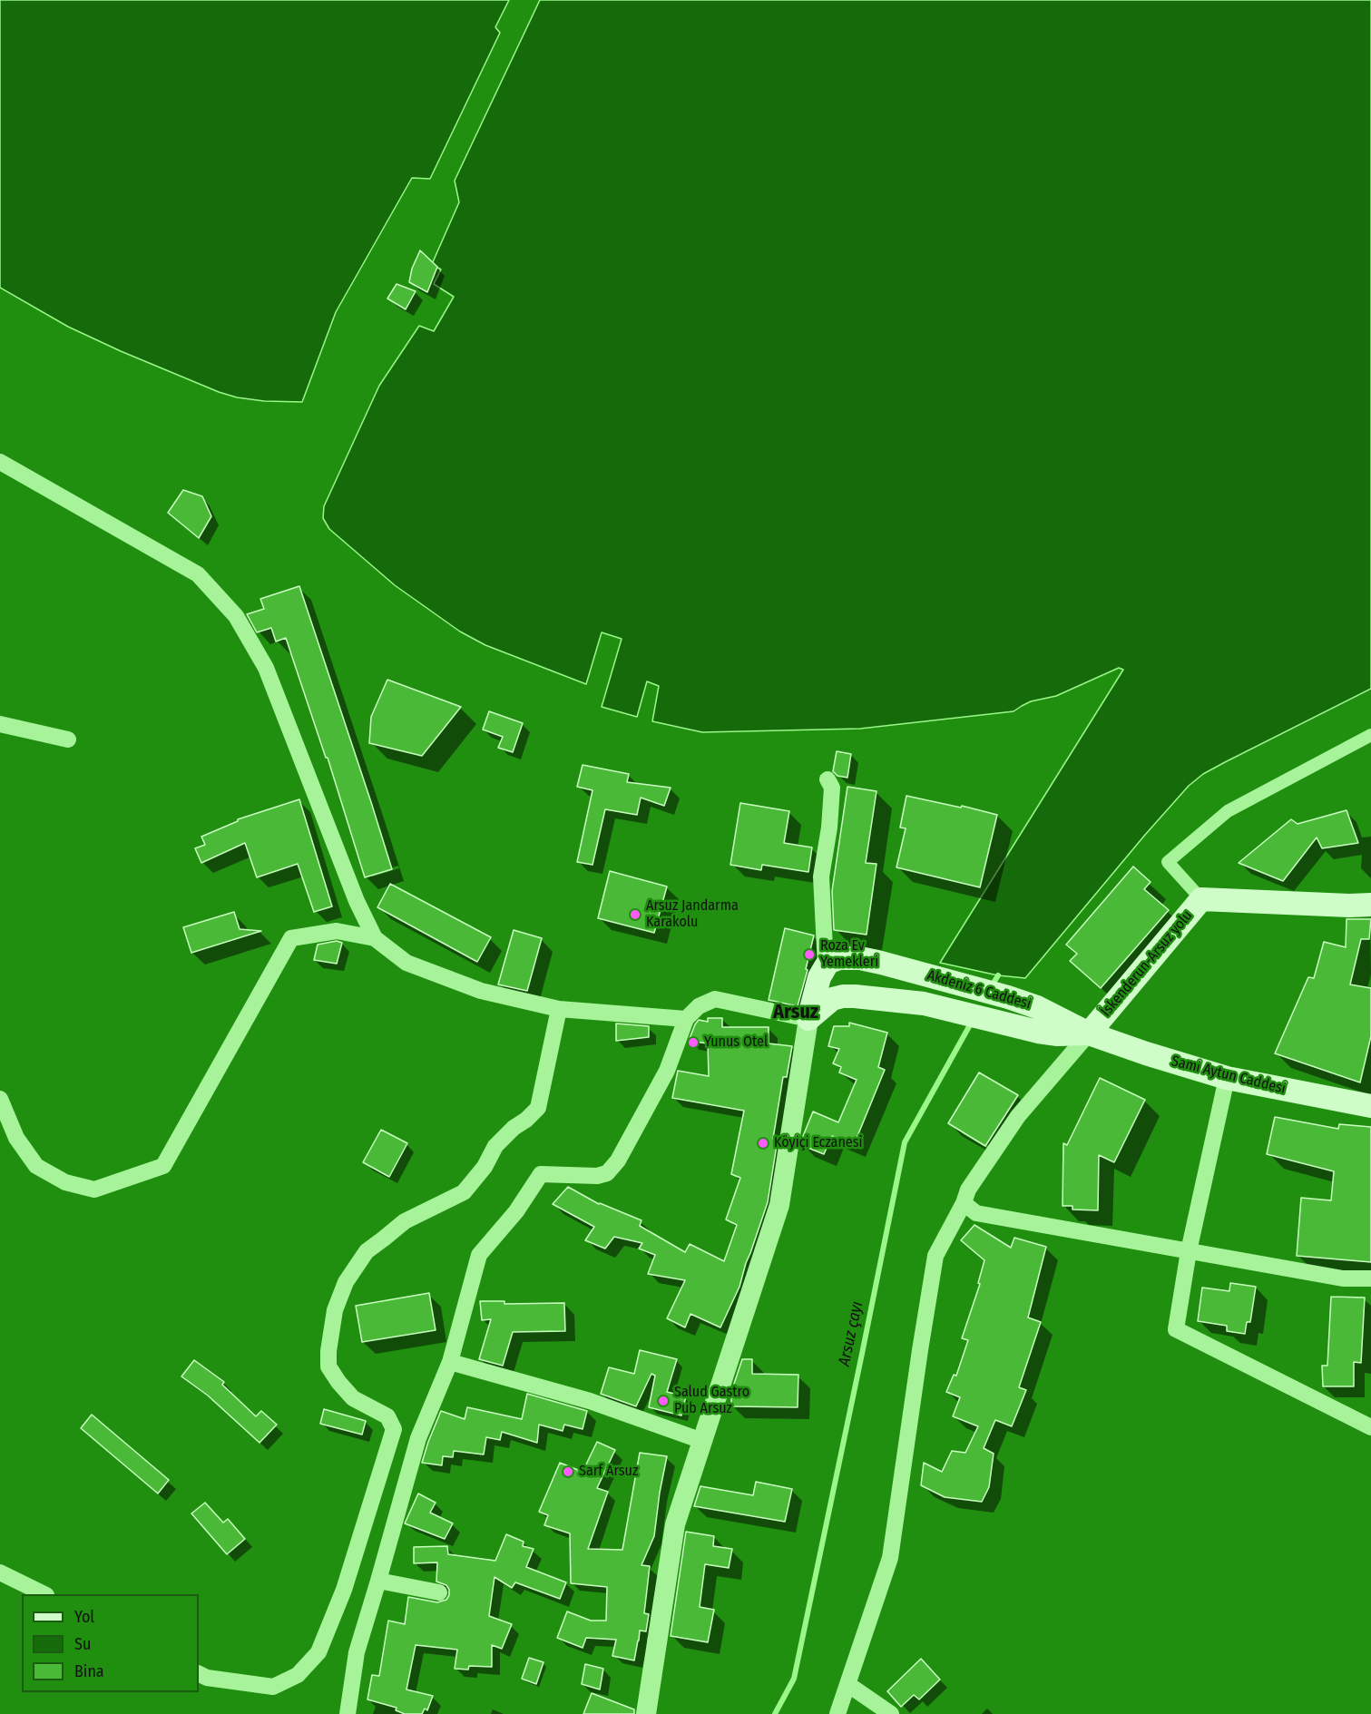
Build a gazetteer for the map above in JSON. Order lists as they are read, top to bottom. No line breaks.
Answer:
{"streets":{"main road":["İskenderun-Arsuz yolu","Akdeniz 6 Caddesi","Sami Aytun Caddesi"]},"crossings":[["İskenderun-Arsuz yolu","Akdeniz 6 Caddesi"],["İskenderun-Arsuz yolu","Sami Aytun Caddesi"],["Akdeniz 6 Caddesi","Sami Aytun Caddesi"]],"districts":["Arsuz"],"water":["Arsuz çayı"],"places":["Arsuz Jandarma Karakolu","Roza Ev Yemekleri","Yunus Otel","Köyiçi Eczanesi","Salud Gastro Pub Arsuz","Sarf Arsuz"],"legend":["Yol","Su","Bina"]}
